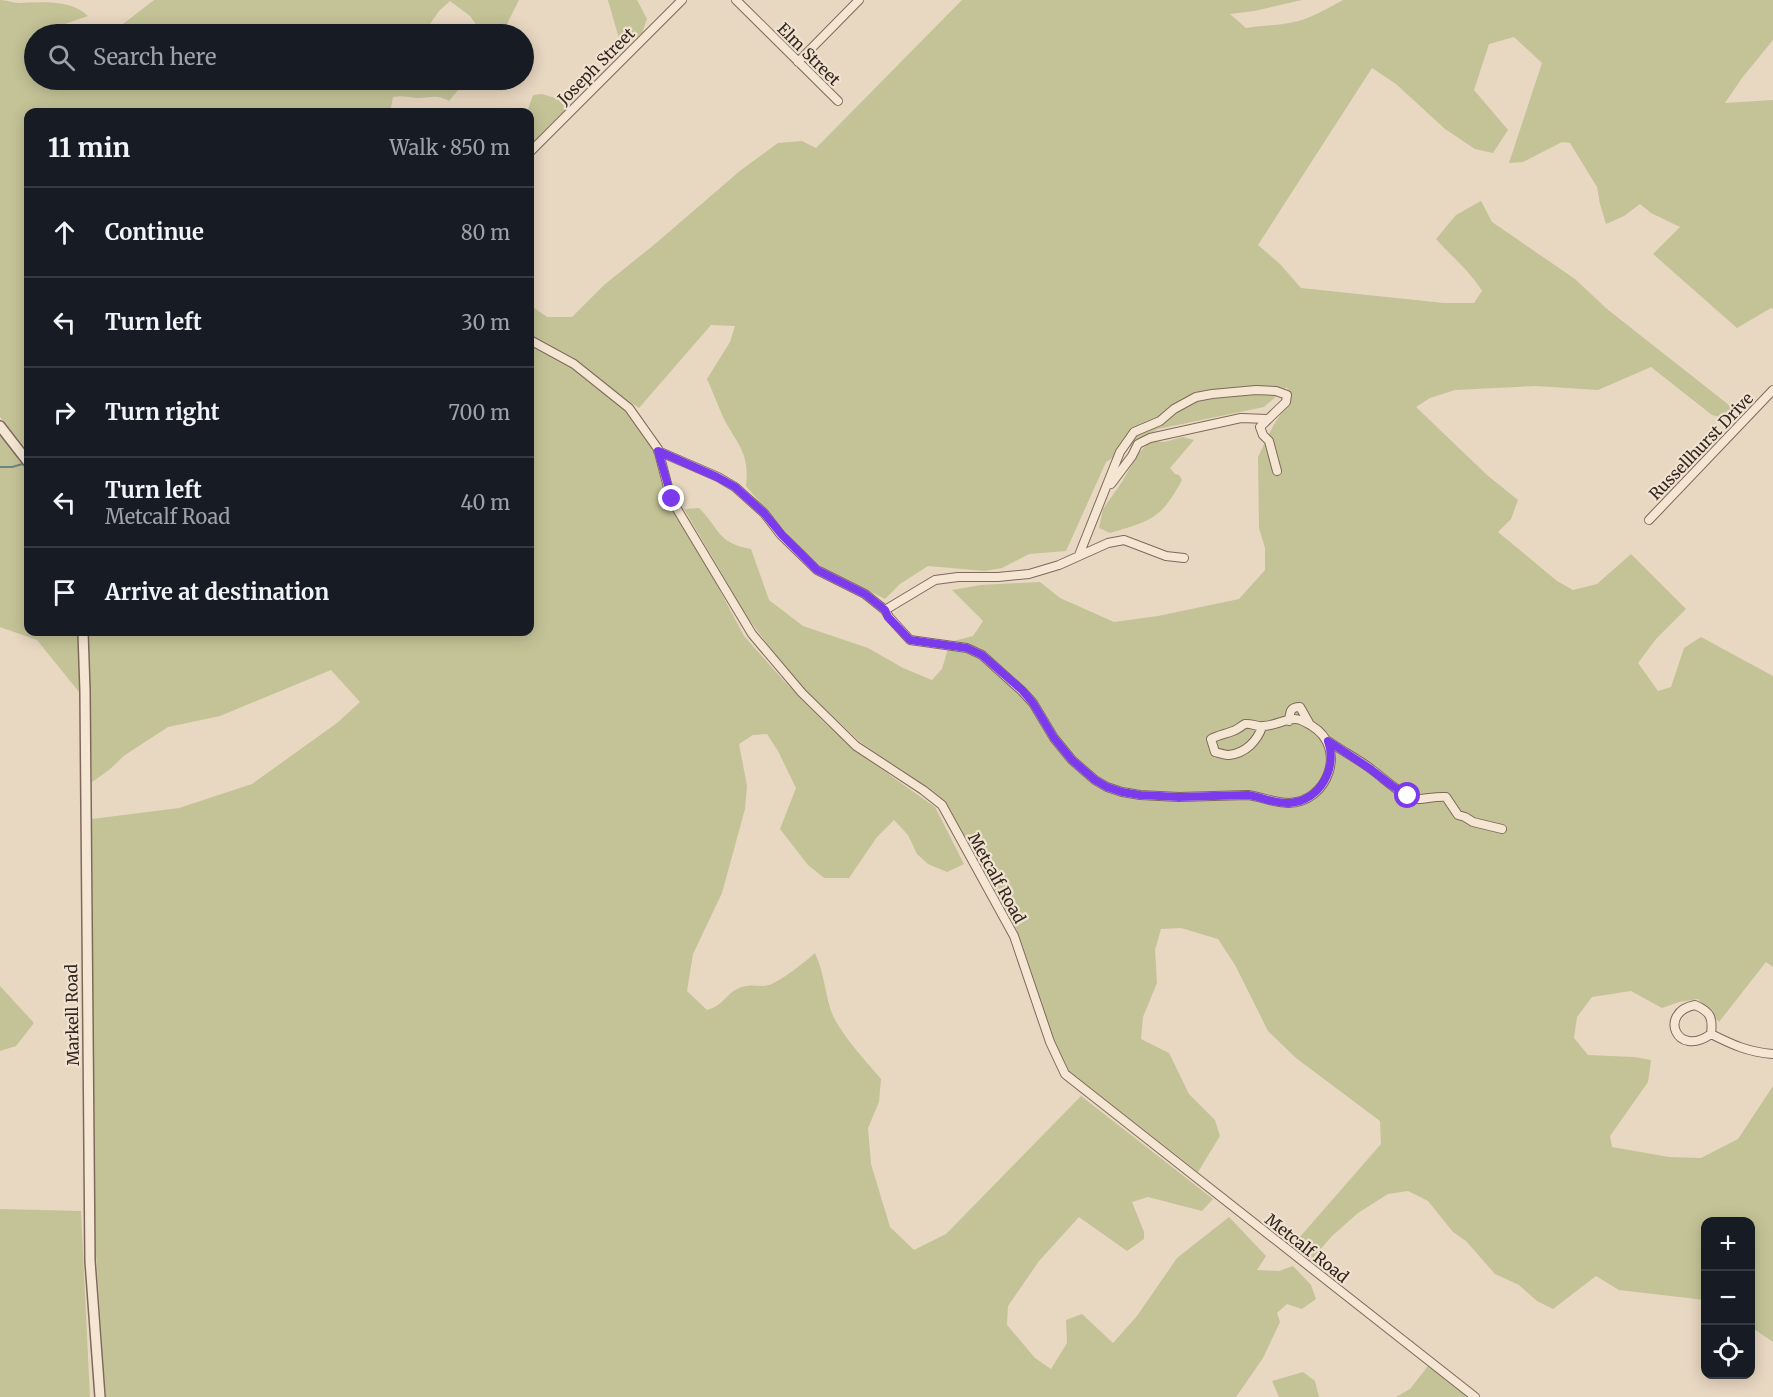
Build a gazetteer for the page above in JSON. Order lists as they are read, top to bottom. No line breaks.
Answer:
{"streets":{"street":["Elm Street","Joseph Street","Russellhurst Drive","Metcalf Road","Markell Road"]},"page":{"search":"Search here","heading":["11 min","Walk · 850 m"],"list":[["Continue","80 m"],["Turn left","30 m"],["Turn right","700 m"],["Turn left","Metcalf Road","40 m"],"Arrive at destination"],"map_buttons":["+","−"]}}
